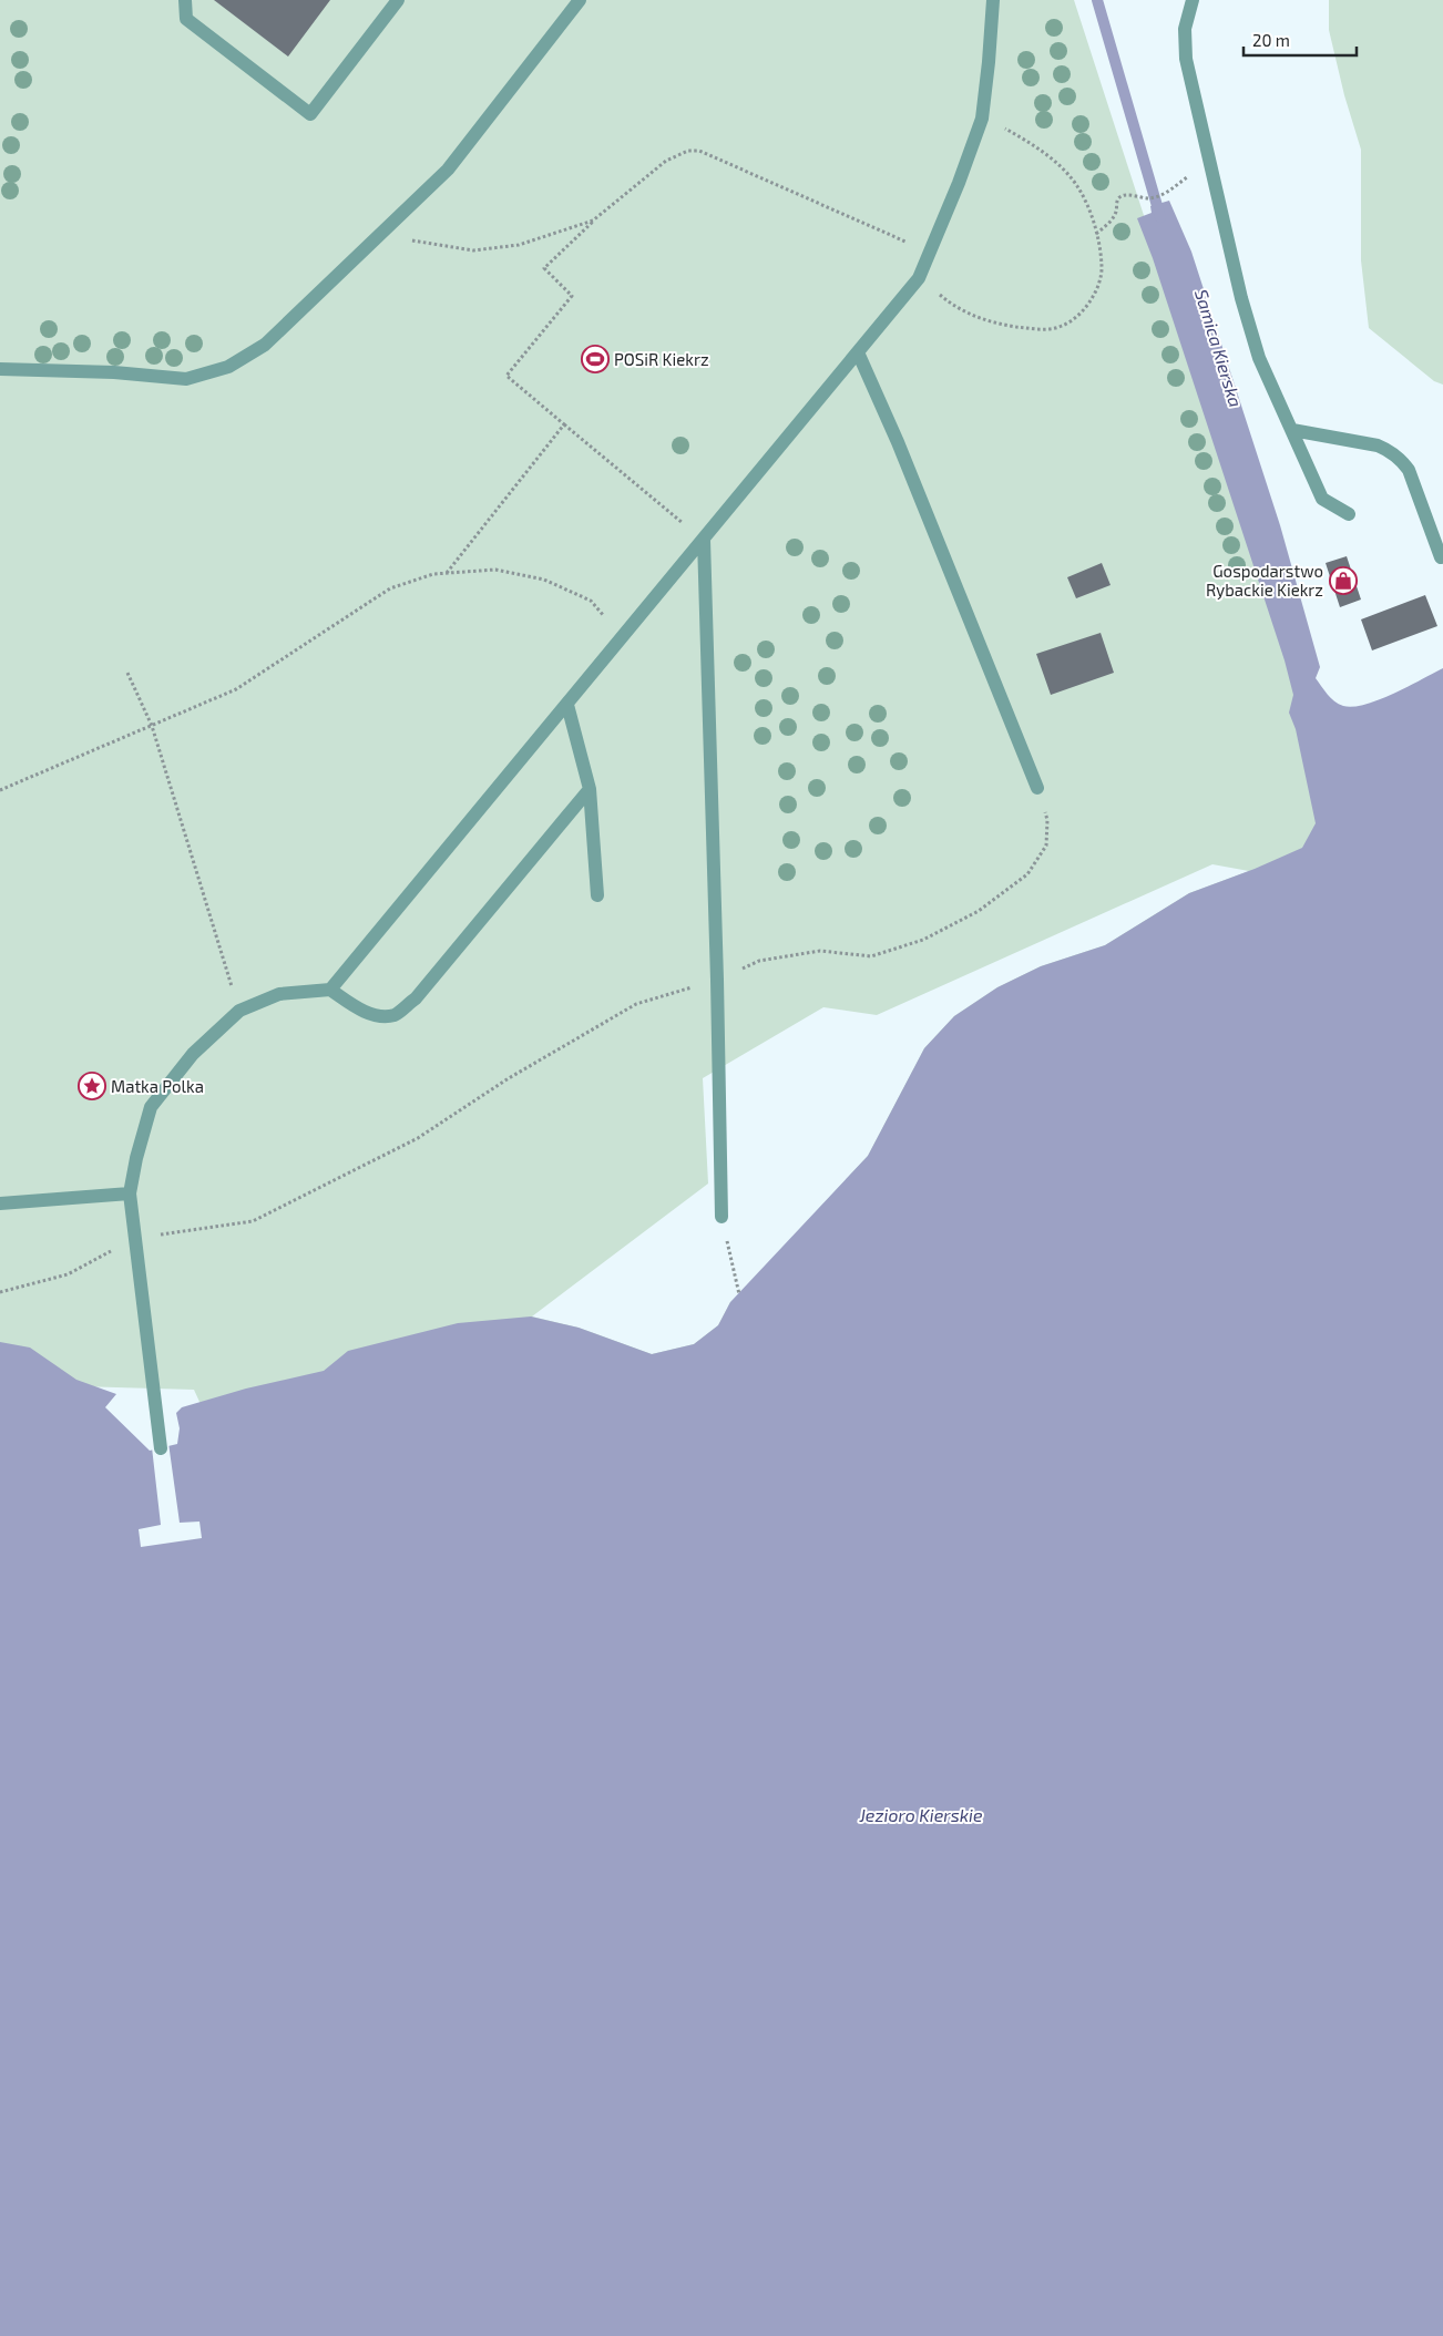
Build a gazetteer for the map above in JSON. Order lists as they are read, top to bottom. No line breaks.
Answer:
{"water":["Samica Kierska","Jezioro Kierskie"],"places":{"sports":["POSiR Kiekrz"],"shop":["Gospodarstwo Rybackie Kiekrz"],"place":["Matka Polka"]},"scale_bar":"20 m"}
